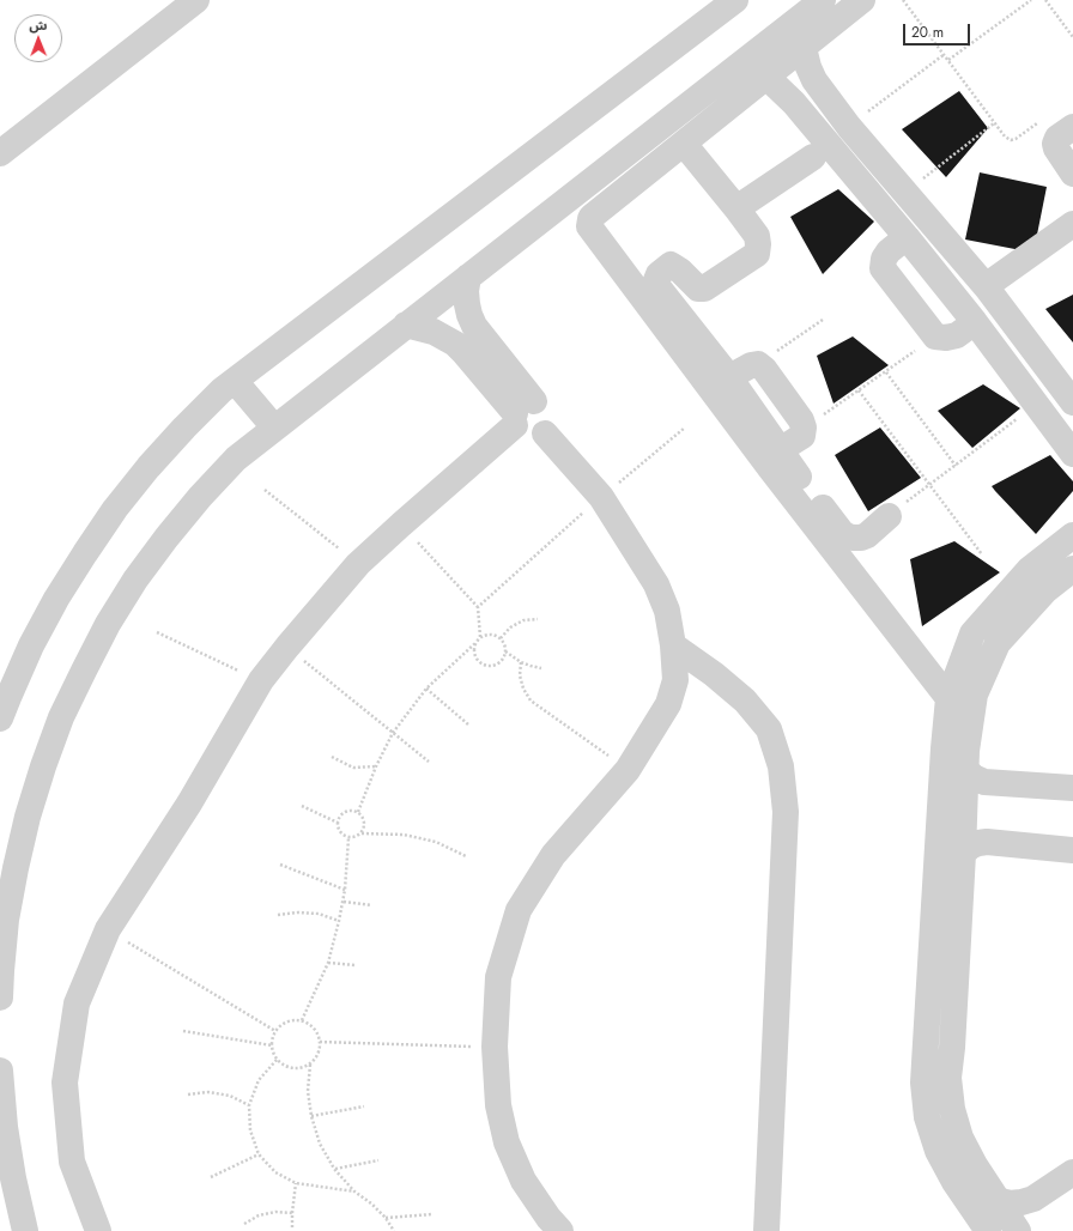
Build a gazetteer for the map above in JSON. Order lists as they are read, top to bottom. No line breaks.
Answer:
{"scale_bar":"20 m","north":"top"}
